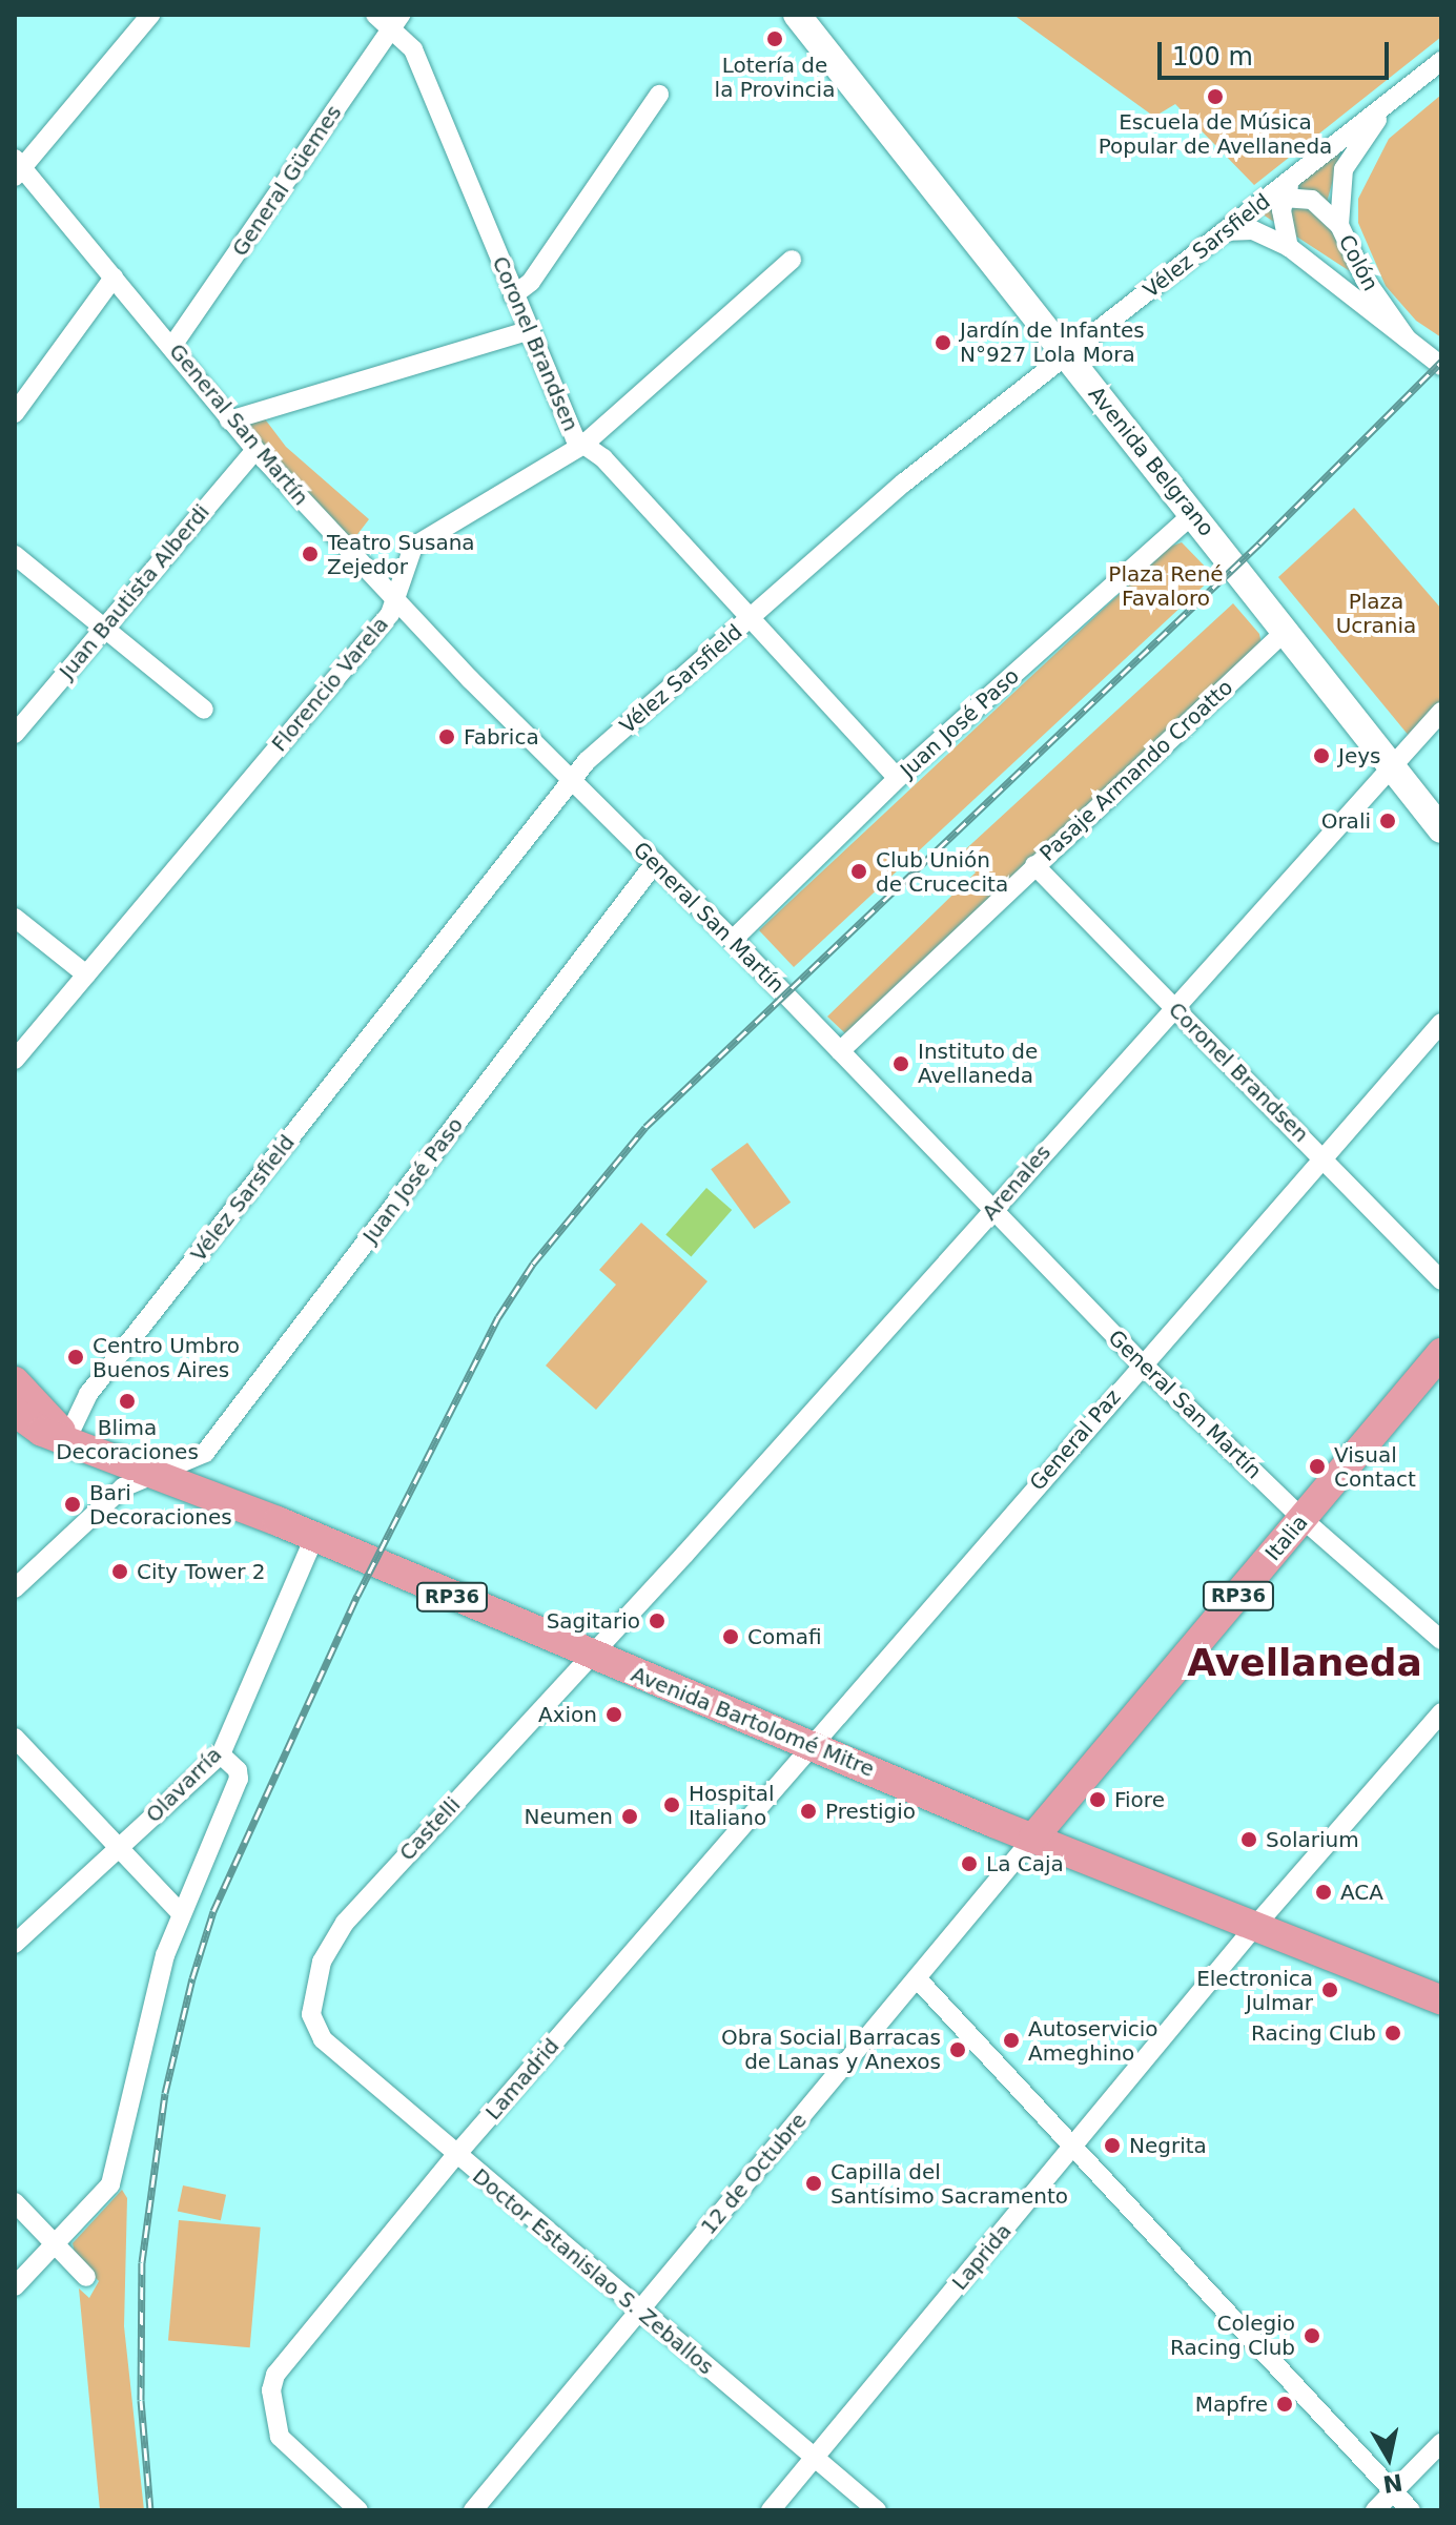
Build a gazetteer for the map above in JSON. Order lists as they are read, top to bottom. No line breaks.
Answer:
{"streets":{"main road":["Avenida Belgrano","Italia","RP36","Avenida Bartolomé Mitre"],"street":["General Güemes","Vélez Sarsfield","Colón","Coronel Brandsen","General San Martín","Juan Bautista Alberdi","Florencio Varela","Juan José Paso","Pasaje Armando Croatto","Arenales","General Paz","Olavarría","Castelli","Lamadrid","12 de Octubre","Laprida","Doctor Estanislao S. Zeballos"]},"crossings":[["General Güemes","Coronel Brandsen"],["General Güemes","General San Martín"],["Vélez Sarsfield","Colón"],["Vélez Sarsfield","Coronel Brandsen"],["Vélez Sarsfield","General San Martín"],["Vélez Sarsfield","Avenida Belgrano"],["Vélez Sarsfield","Avenida Bartolomé Mitre"],["Coronel Brandsen","Florencio Varela"],["Coronel Brandsen","Juan José Paso"],["Coronel Brandsen","Pasaje Armando Croatto"],["Coronel Brandsen","Arenales"],["Coronel Brandsen","General Paz"],["General San Martín","Juan Bautista Alberdi"],["General San Martín","Florencio Varela"],["General San Martín","Juan José Paso"],["General San Martín","Pasaje Armando Croatto"],["General San Martín","Arenales"],["General San Martín","General Paz"],["General San Martín","Italia"],["Avenida Belgrano","Juan José Paso"],["Avenida Belgrano","Pasaje Armando Croatto"],["Avenida Belgrano","Arenales"],["Juan José Paso","Avenida Bartolomé Mitre"],["Arenales","Avenida Bartolomé Mitre"],["Arenales","Castelli"],["General Paz","Avenida Bartolomé Mitre"],["General Paz","Lamadrid"],["Italia","Avenida Bartolomé Mitre"],["Italia","12 de Octubre"],["Avenida Bartolomé Mitre","Olavarría"],["Avenida Bartolomé Mitre","Castelli"],["Avenida Bartolomé Mitre","Lamadrid"],["Avenida Bartolomé Mitre","12 de Octubre"],["Avenida Bartolomé Mitre","Laprida"],["Castelli","Doctor Estanislao S. Zeballos"],["Lamadrid","Doctor Estanislao S. Zeballos"],["12 de Octubre","Doctor Estanislao S. Zeballos"],["Laprida","Doctor Estanislao S. Zeballos"]],"districts":["Avellaneda"],"parks":["Plaza René Favaloro","Plaza Ucrania"],"places":["Lotería de la Provincia","Escuela de Música Popular de Avellaneda","Jardín de Infantes N°927 Lola Mora","Teatro Susana Zejedor","Fabrica","Jeys","Orali","Club Unión de Crucecita","Instituto de Avellaneda","Centro Umbro Buenos Aires","Blima Decoraciones","Visual Contact","Bari Decoraciones","City Tower 2","Sagitario","Comafi","Axion","Fiore","Hospital Italiano","Prestigio","Neumen","Solarium","La Caja","ACA","Electronica Julmar","Racing Club","Autoservicio Ameghino","Obra Social Barracas de Lanas y Anexos","Negrita","Capilla del Santísimo Sacramento","Colegio Racing Club","Mapfre"],"scale_bar":"100 m","north":"bottom"}
